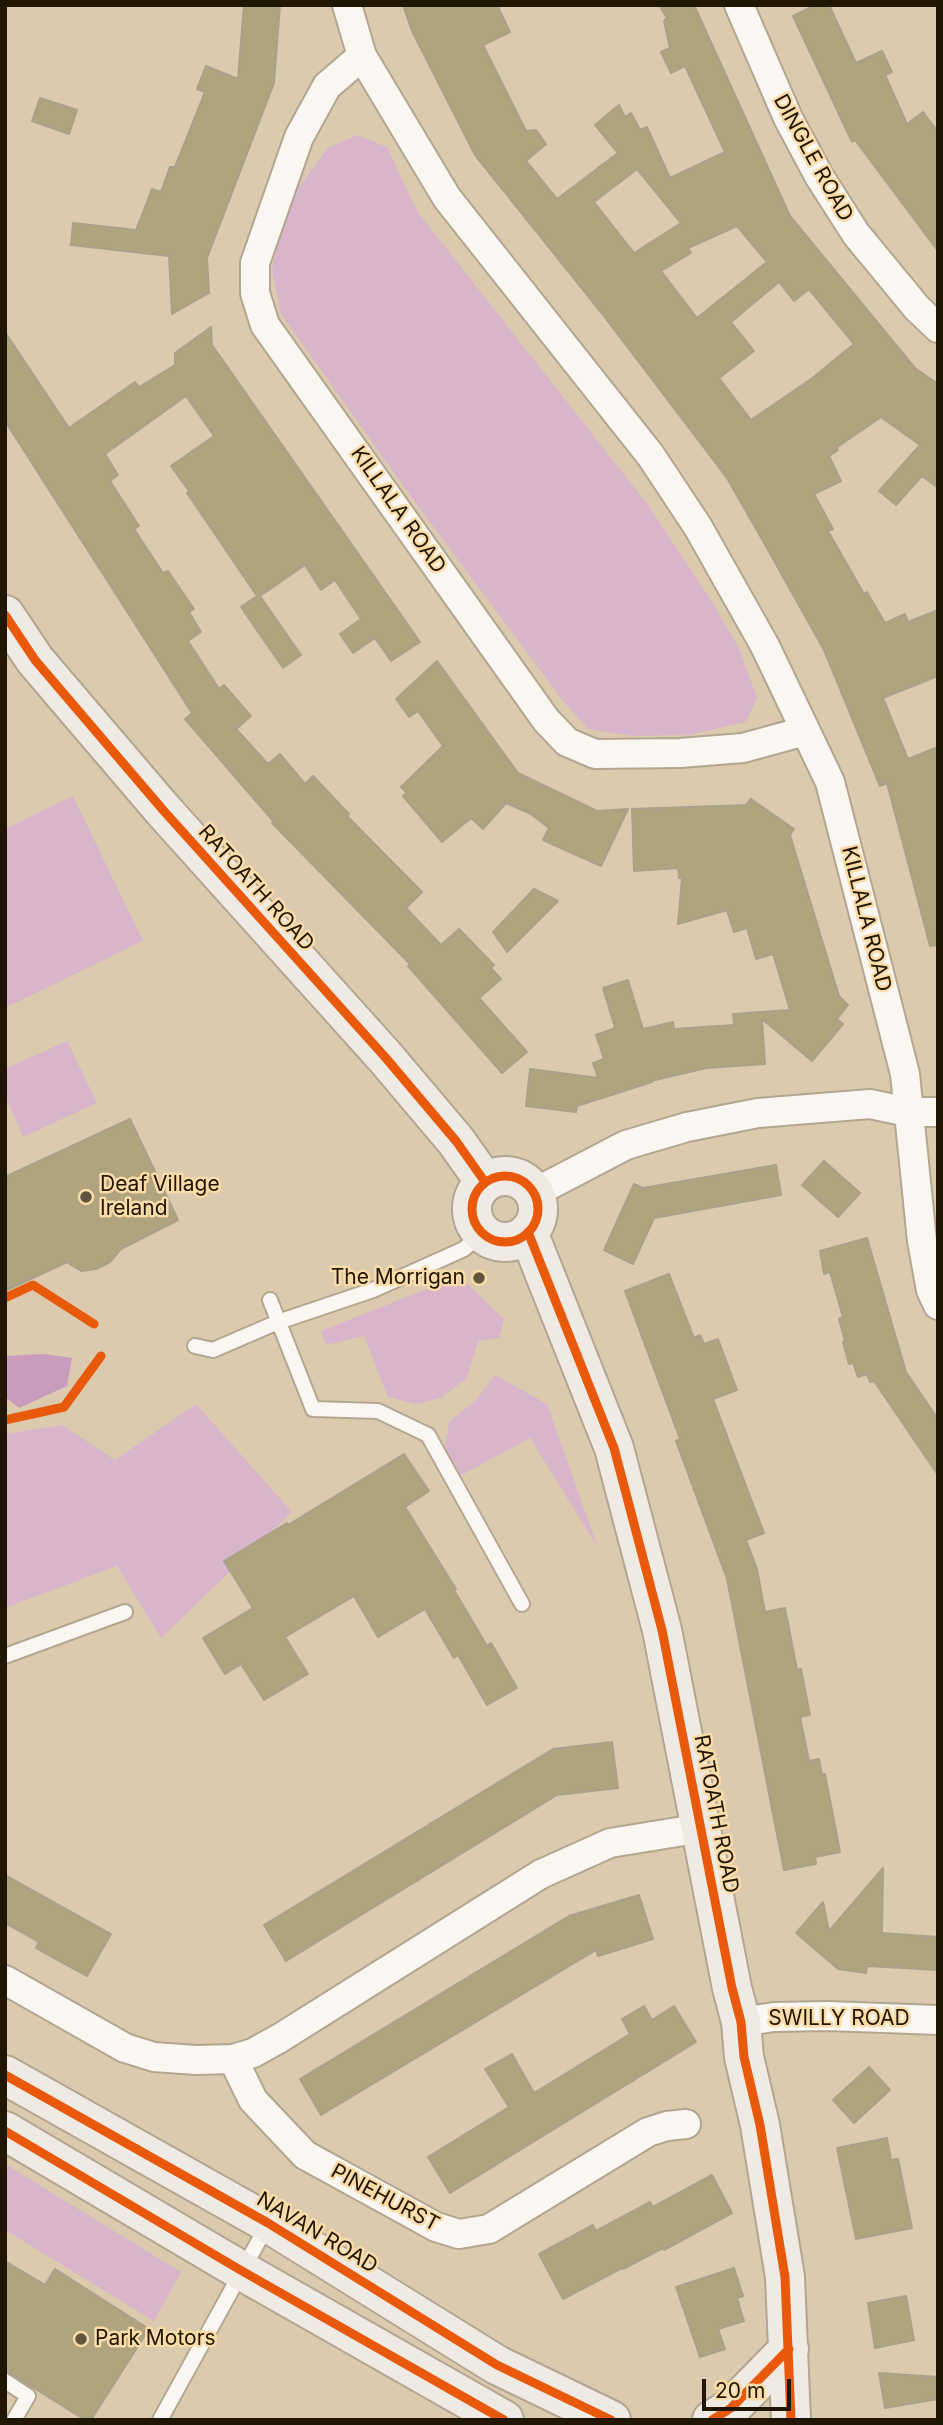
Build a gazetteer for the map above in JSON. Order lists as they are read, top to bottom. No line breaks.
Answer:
{"streets":{"main road":["RATOATH ROAD","NAVAN ROAD"],"street":["DINGLE ROAD","KILLALA ROAD","SWILLY ROAD","PINEHURST"]},"crossings":[["RATOATH ROAD","SWILLY ROAD"]],"places":["Deaf Village Ireland","The Morrigan","Park Motors"],"scale_bar":"20 m"}
